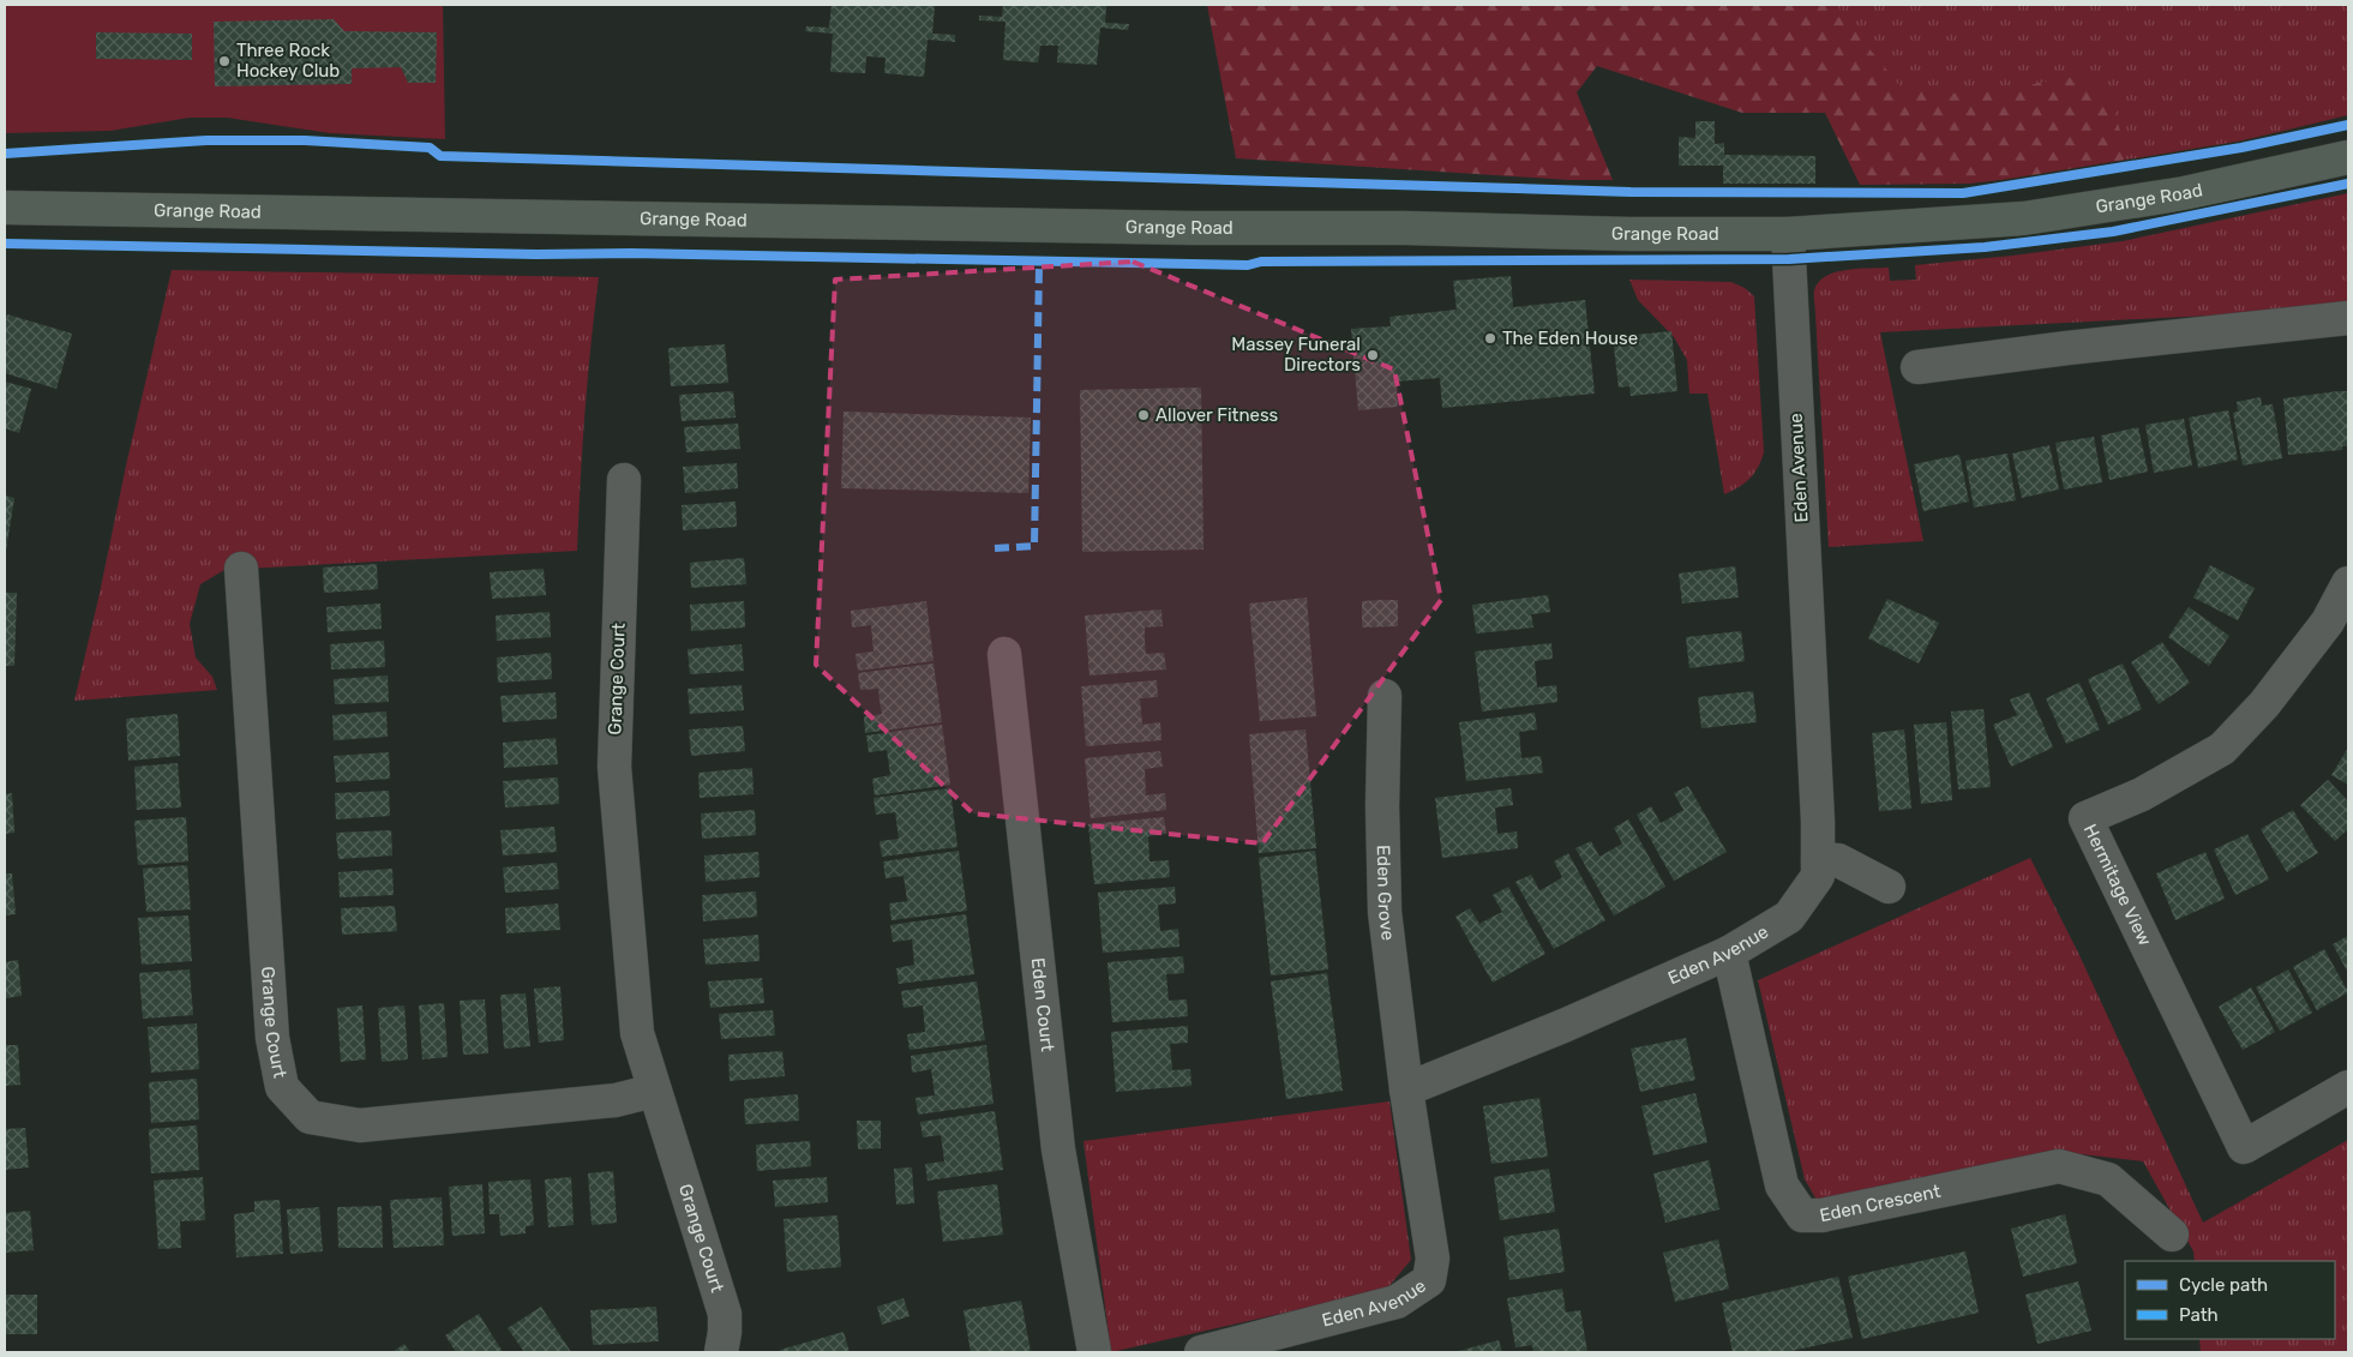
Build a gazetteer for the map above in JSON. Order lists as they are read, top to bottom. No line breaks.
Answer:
{"streets":{"main road":["Grange Road"],"street":["Eden Avenue","Grange Court","Hermitage View","Eden Grove","Eden Court","Eden Crescent"]},"crossings":[["Grange Road","Eden Avenue"],["Eden Avenue","Eden Grove"],["Eden Avenue","Eden Crescent"]],"places":["Three Rock Hockey Club","The Eden House","Massey Funeral Directors","Allover Fitness"],"legend":["Cycle path","Path"]}
